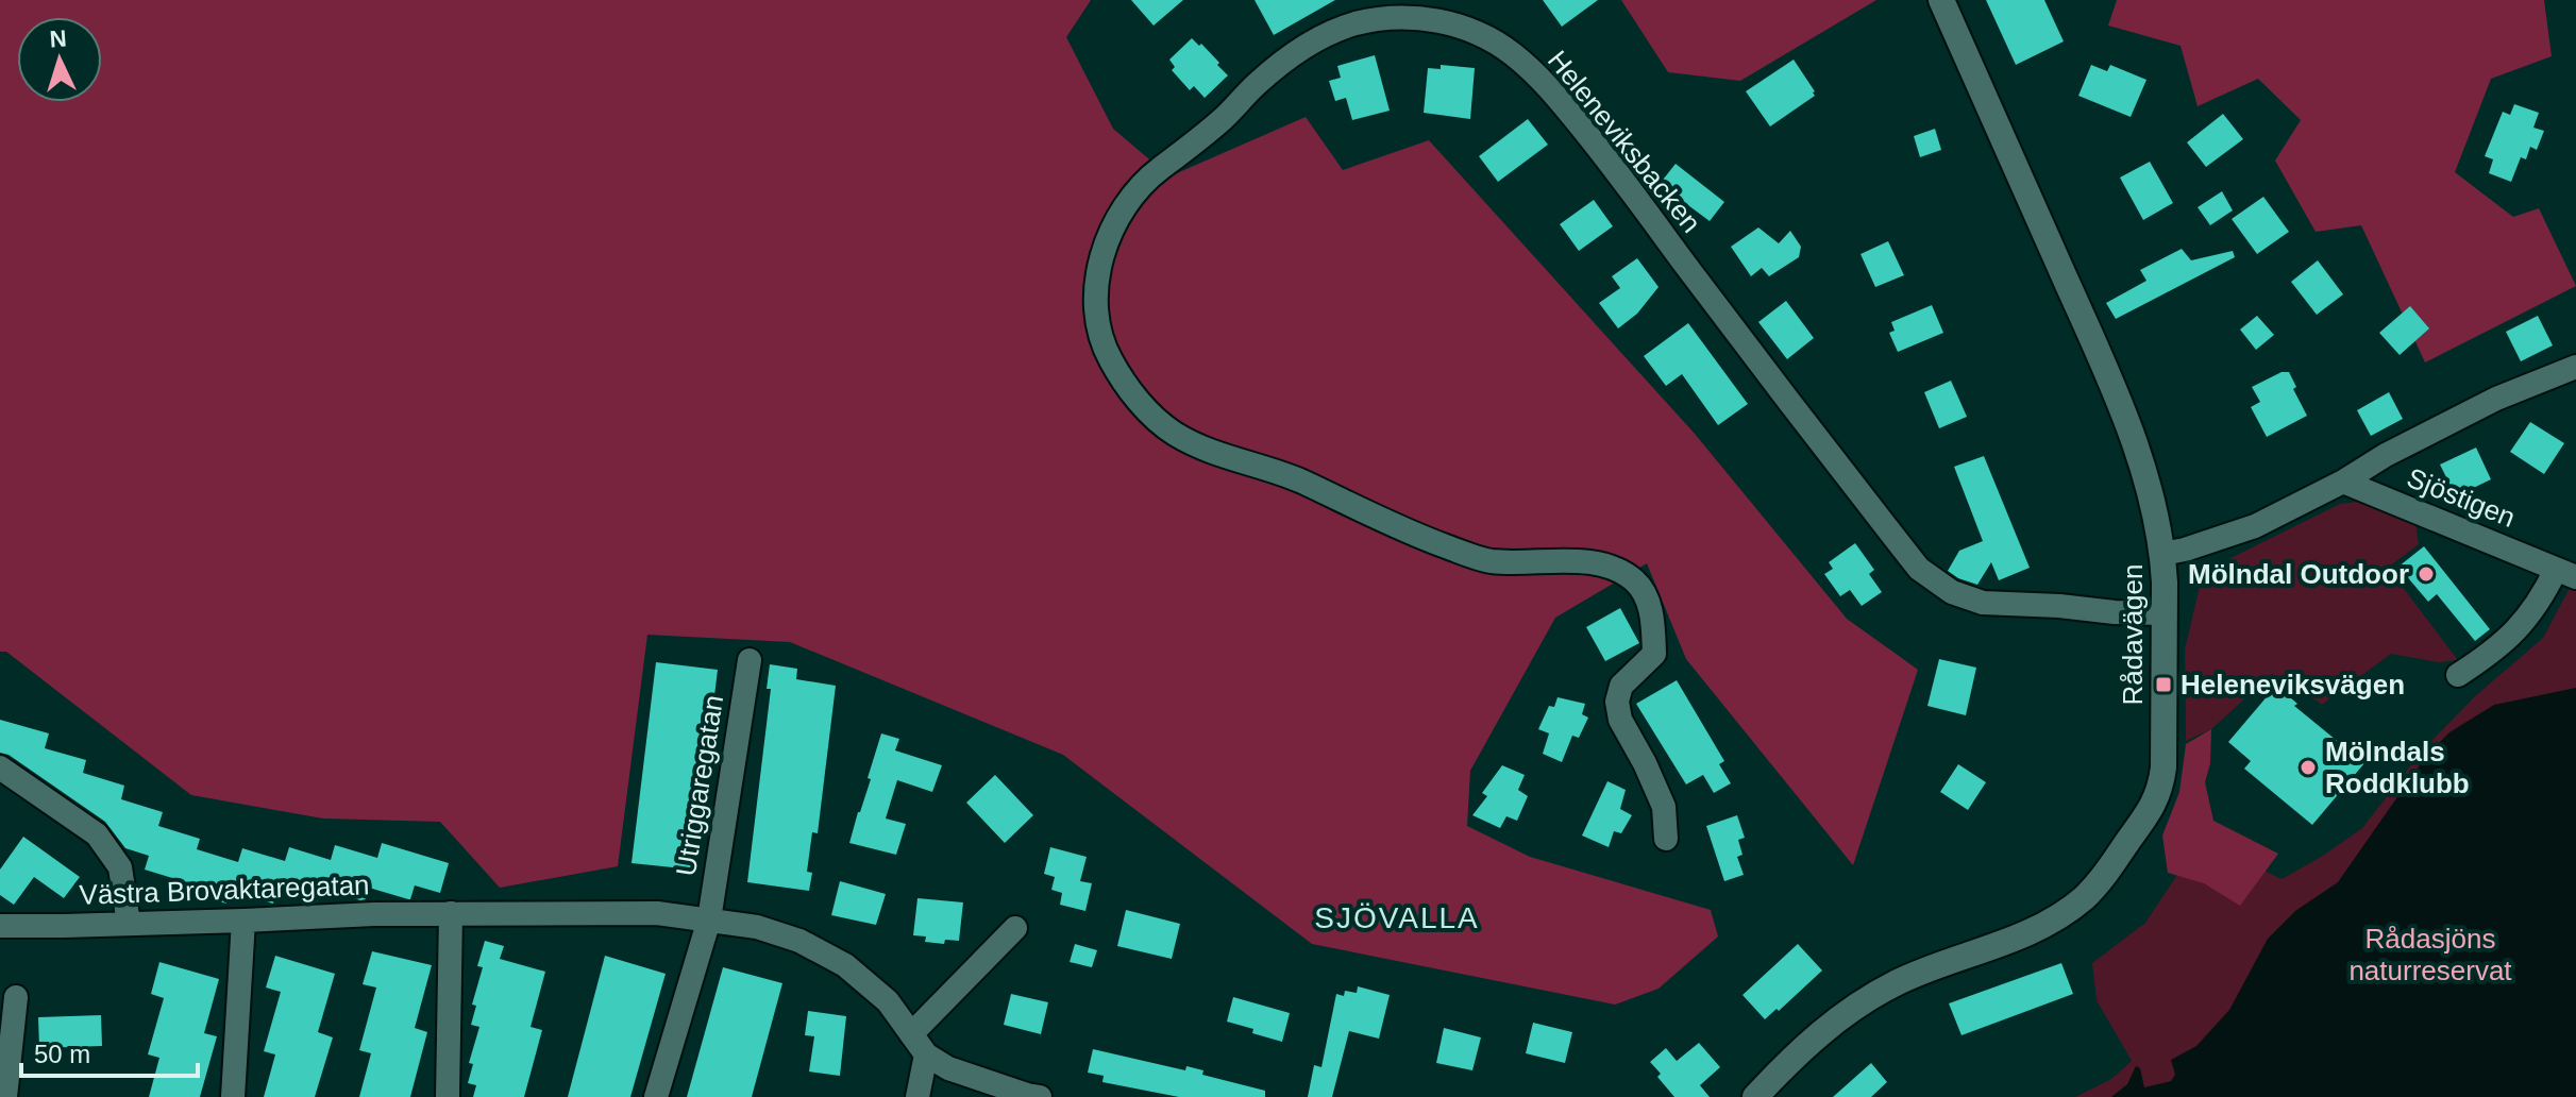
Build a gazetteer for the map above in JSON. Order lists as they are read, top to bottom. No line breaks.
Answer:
{"streets":{"street":["Heleneviksbacken","Sjöstigen","Rådavägen","Utriggaregatan","Västra Brovaktaregatan"]},"crossings":[["Heleneviksbacken","Rådavägen"],["Utriggaregatan","Västra Brovaktaregatan"]],"districts":["SJÖVALLA"],"parks":["Rådasjöns naturreservat"],"places":{"other":["Mölndal Outdoor","Mölndals Roddklubb"],"transit":["Heleneviksvägen"]},"scale_bar":"50 m","north":"top"}
